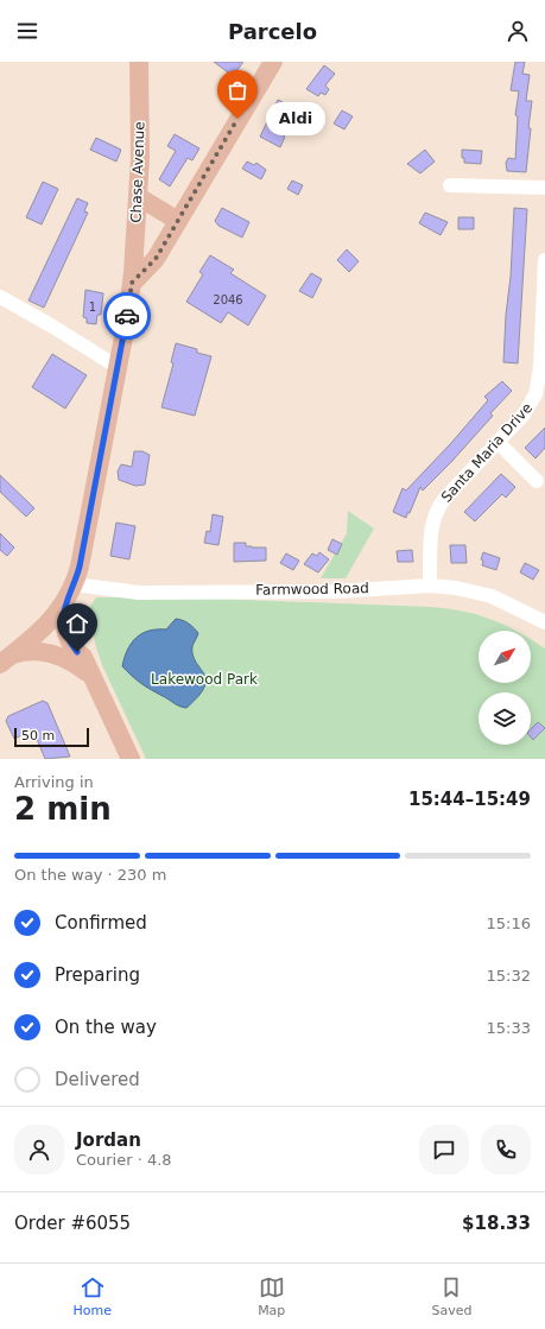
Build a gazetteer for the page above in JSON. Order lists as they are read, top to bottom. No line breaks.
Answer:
{"streets":{"main road":["Chase Avenue"],"street":["Santa Maria Drive","Farmwood Road"]},"crossings":[["Chase Avenue","Farmwood Road"],["Santa Maria Drive","Farmwood Road"]],"parks":["Lakewood Park"],"places":["Aldi"],"house_numbers":["2046","1"],"scale_bar":"50 m","north":"top right","page":{"header":"Parcelo","bubble":"Aldi","scale":"50 m","heading":["2 min","Arriving in","15:44–15:49"],"panel":["Jordan","Courier · 4.8","Order #6055","$18.33"],"bar":"On the way · 230 m","list":[["Confirmed","15:16"],["Preparing","15:32"],["On the way","15:33"],"Delivered"],"tabs":["Home","Map","Saved"]}}
